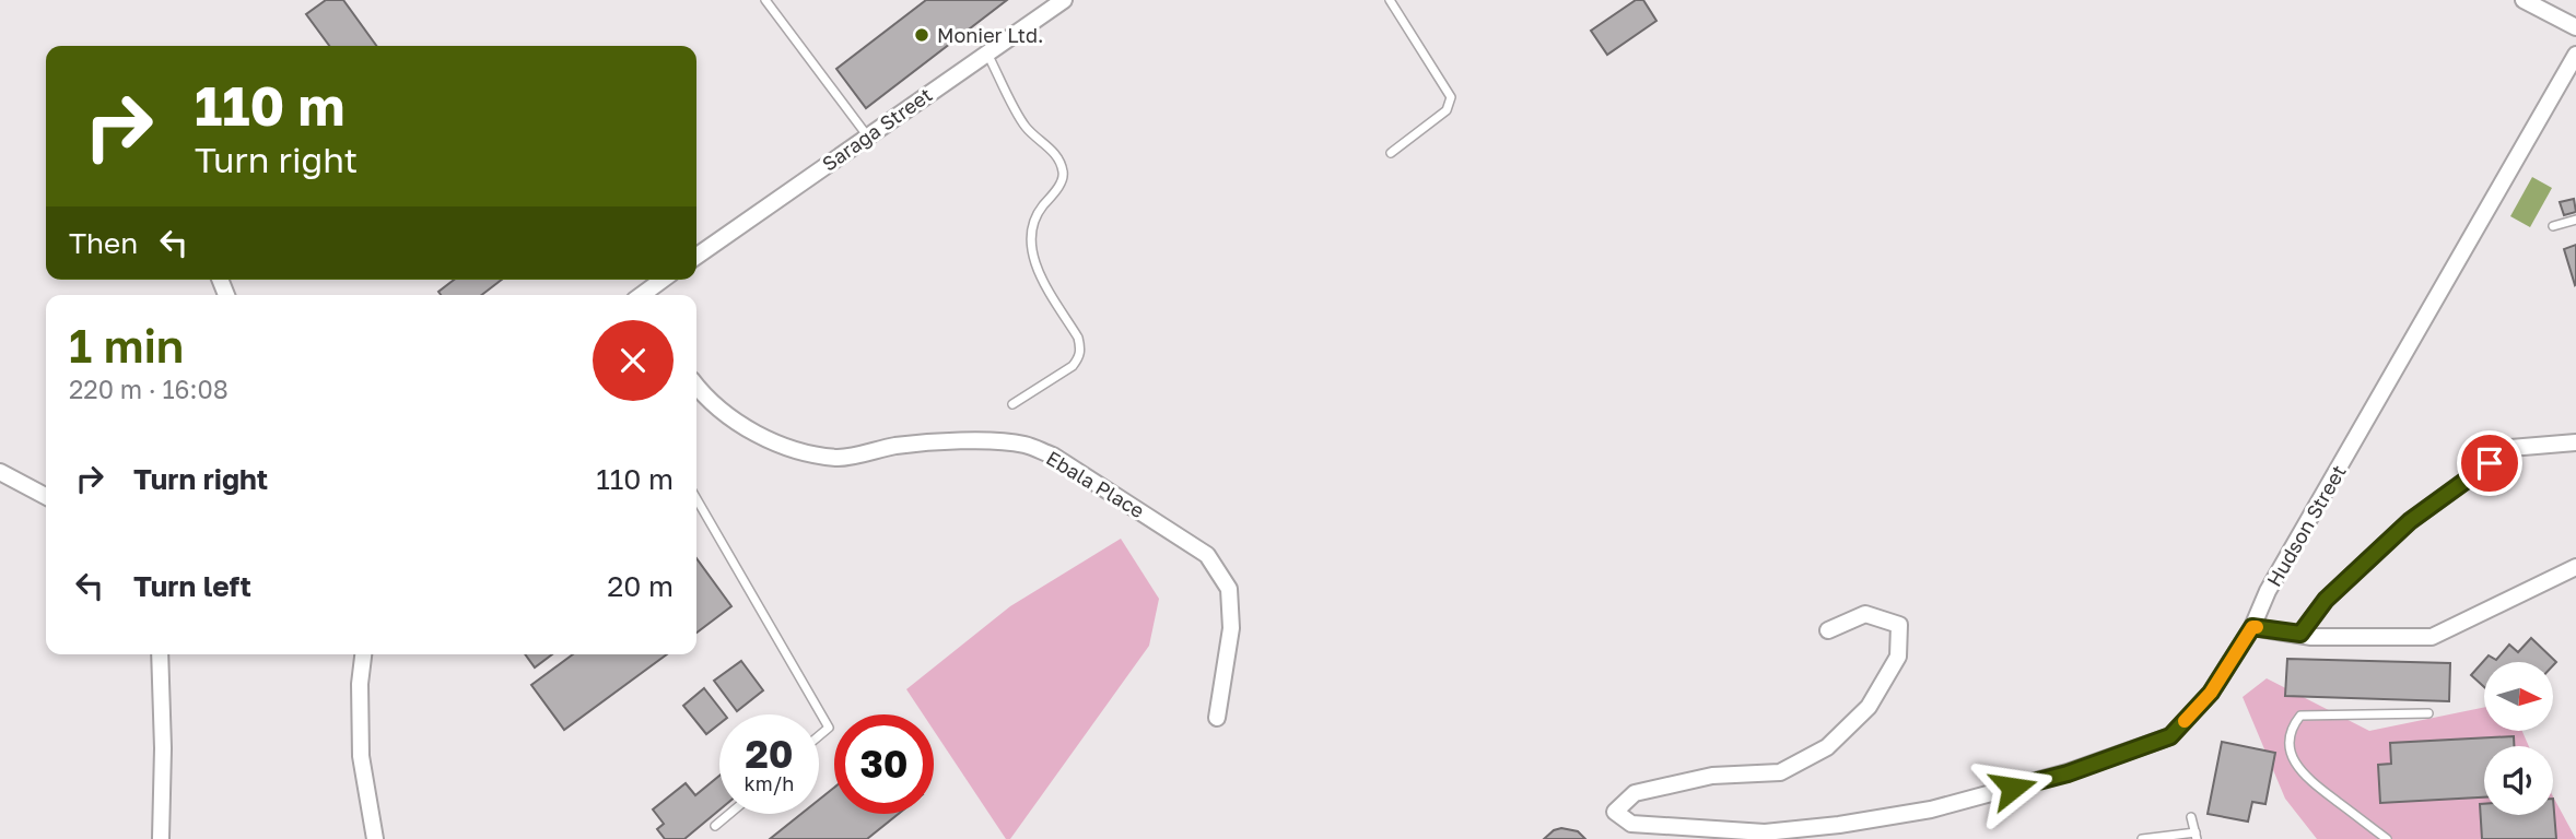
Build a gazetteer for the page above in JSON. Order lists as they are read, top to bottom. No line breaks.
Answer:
{"streets":{"street":["Saraga Street","Ebala Place","Hudson Street"]},"places":["Monier Ltd."],"north":"right","page":{"turn":["110 m","Turn right"],"then":"Then","heading":["1 min","220 m · 16:08"],"list":[{"name":"Turn right","value":"110 m"},{"name":"Turn left","value":"20 m"}],"speed":"20 km/h","limit":"30"}}
